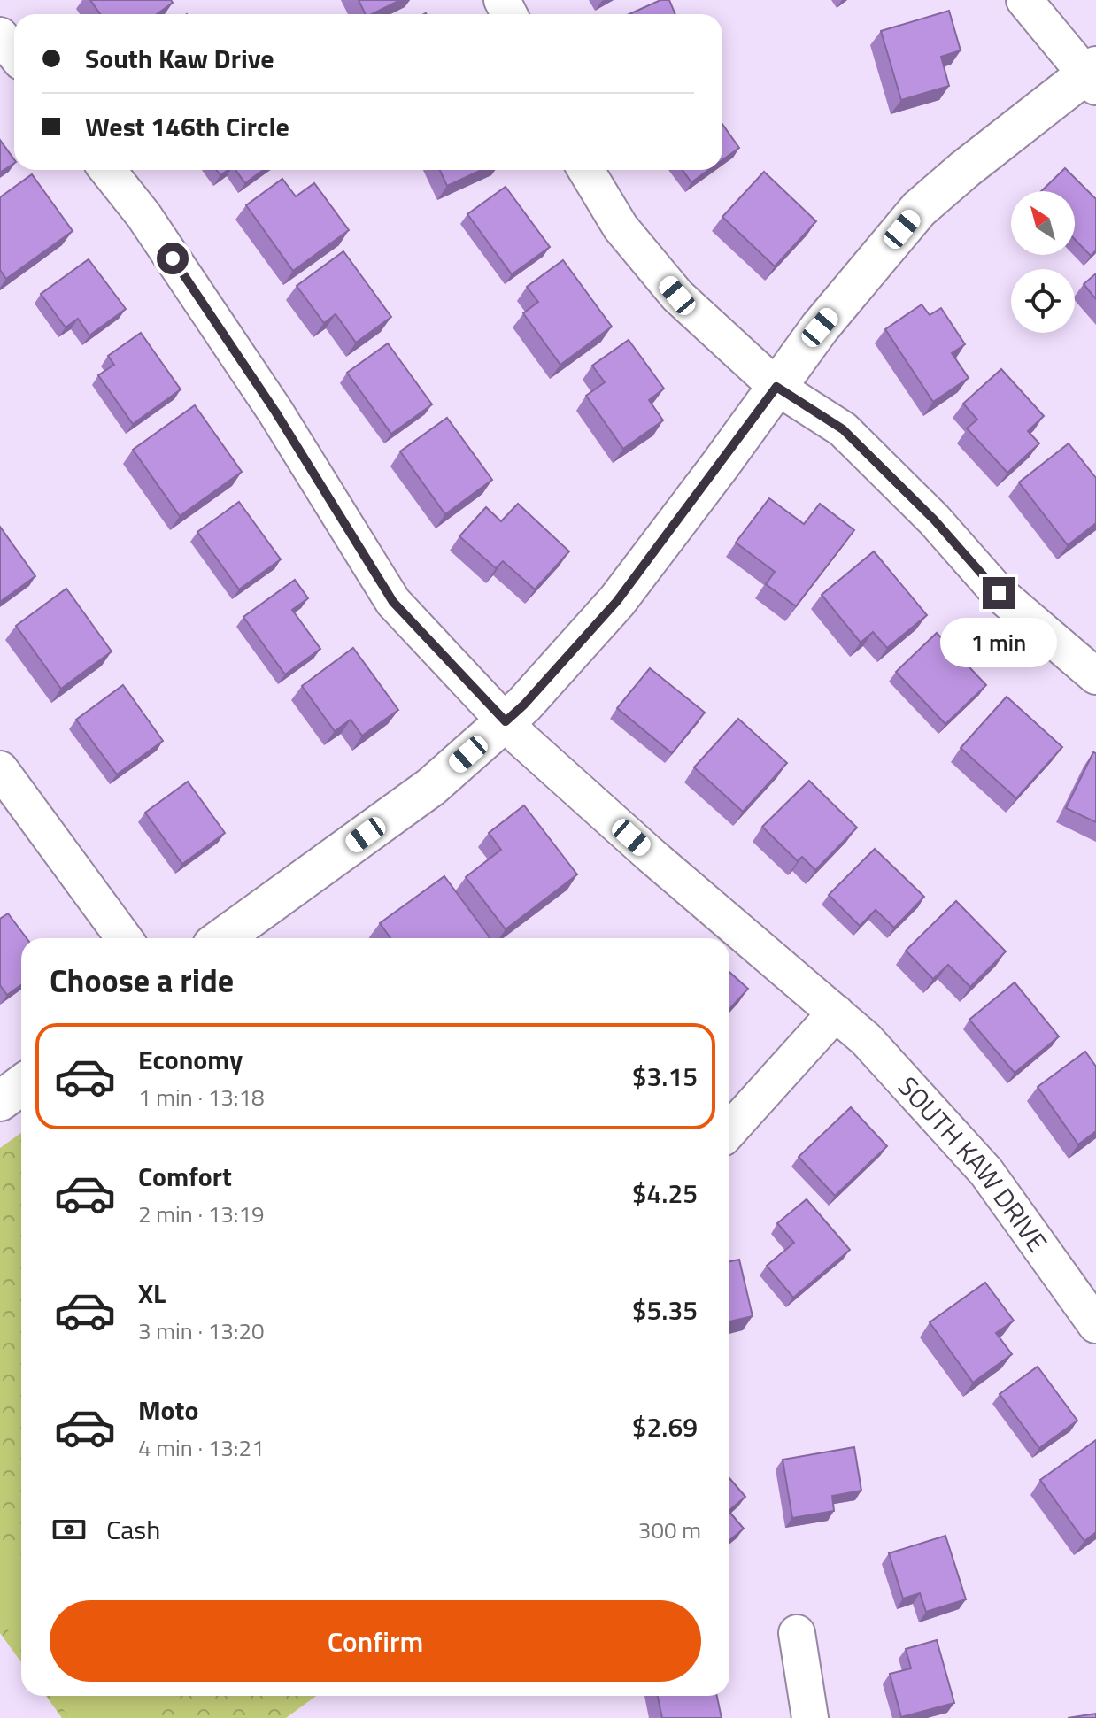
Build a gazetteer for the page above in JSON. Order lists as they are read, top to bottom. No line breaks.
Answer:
{"streets":{"street":["SOUTH KAW DRIVE"]},"north":"top left","page":{"banner":["South Kaw Drive","West 146th Circle"],"bubble":"1 min","heading":"Choose a ride","list":[{"name":"Economy","note":"1 min · 13:18","value":"$3.15"},{"name":"Comfort","note":"2 min · 13:19","value":"$4.25"},{"name":"XL","note":"3 min · 13:20","value":"$5.35"},{"name":"Moto","note":"4 min · 13:21","value":"$2.69"}],"pay":["Cash","300 m"],"buttons":"Confirm"}}
